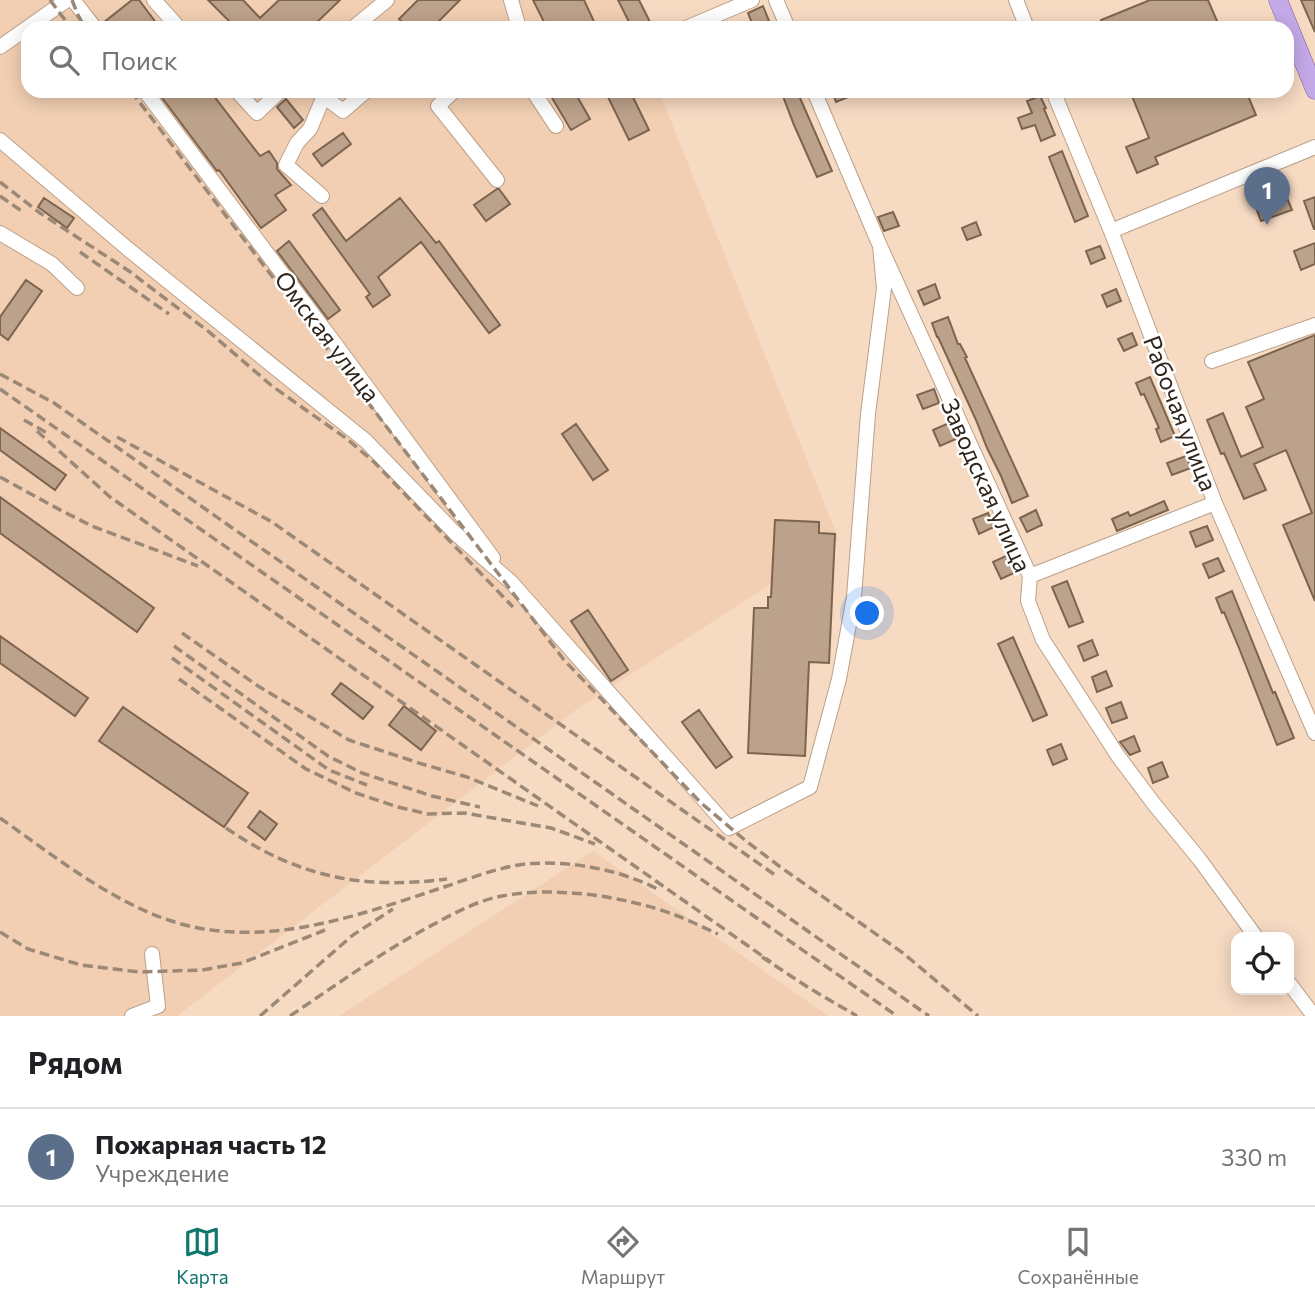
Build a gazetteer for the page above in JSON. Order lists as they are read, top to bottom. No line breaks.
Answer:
{"streets":{"street":["Омская улица","Рабочая улица","Заводская улица"]},"crossings":[["Омская улица","Заводская улица"]],"page":{"search":"Поиск","pins":"1","heading":"Рядом","list":[{"mark":"1","name":"Пожарная часть 12","note":"Учреждение","value":"330 m"}],"nav":["Карта","Маршрут","Сохранённые"]}}
